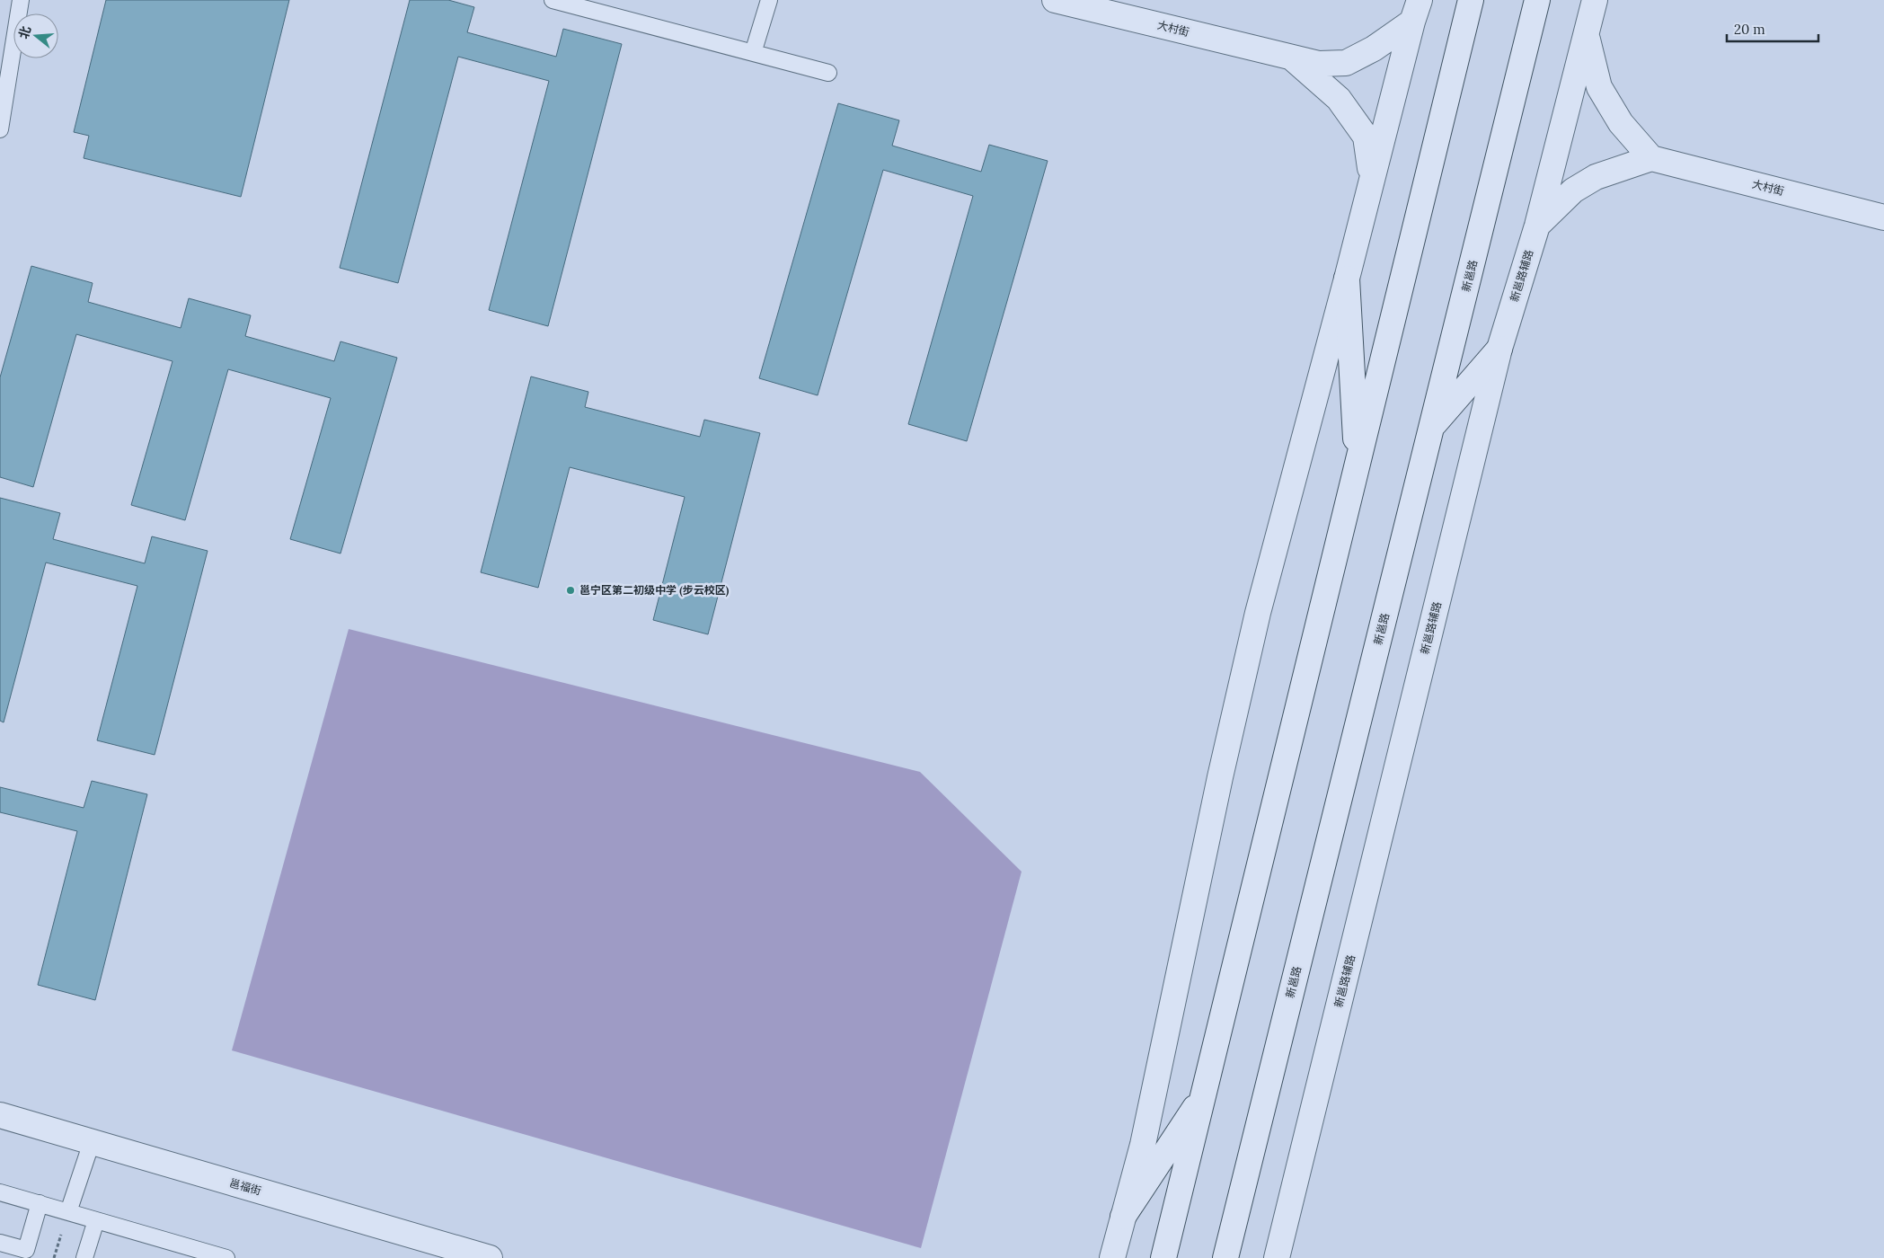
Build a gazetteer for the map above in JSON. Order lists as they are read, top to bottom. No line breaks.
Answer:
{"streets":{"street":["大村街","新邕路","新邕路辅路","邕福街"]},"places":["邕宁区第二初级中学 (步云校区)"],"scale_bar":"20 m","north":"left"}
